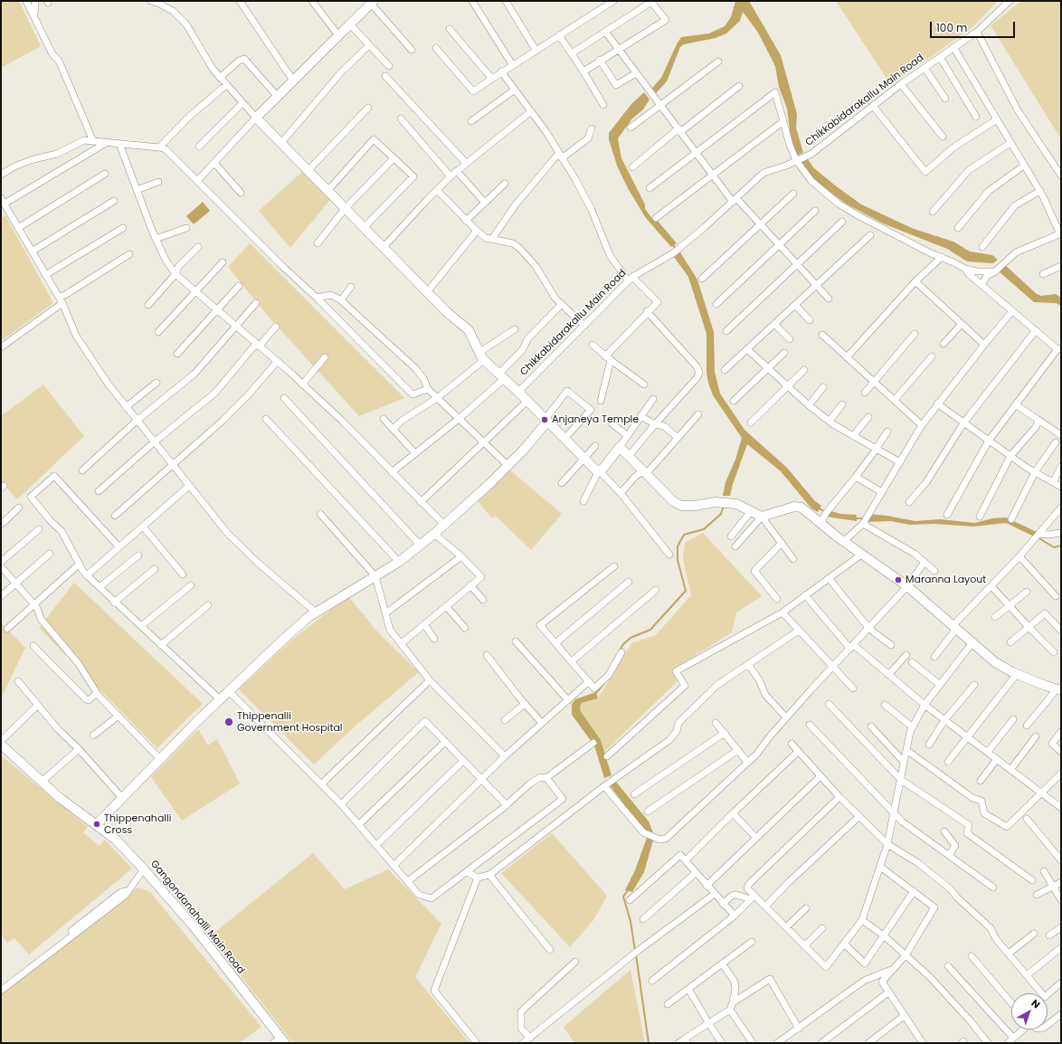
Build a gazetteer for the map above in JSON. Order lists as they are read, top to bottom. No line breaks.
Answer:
{"streets":{"street":["Chikkabidarakallu Main Road","Gangondanahalli Main Road"]},"places":["Anjaneya Temple","Maranna Layout","Thippenalli Government Hospital","Thippenahalli Cross"],"scale_bar":"100 m","north":"top right"}
